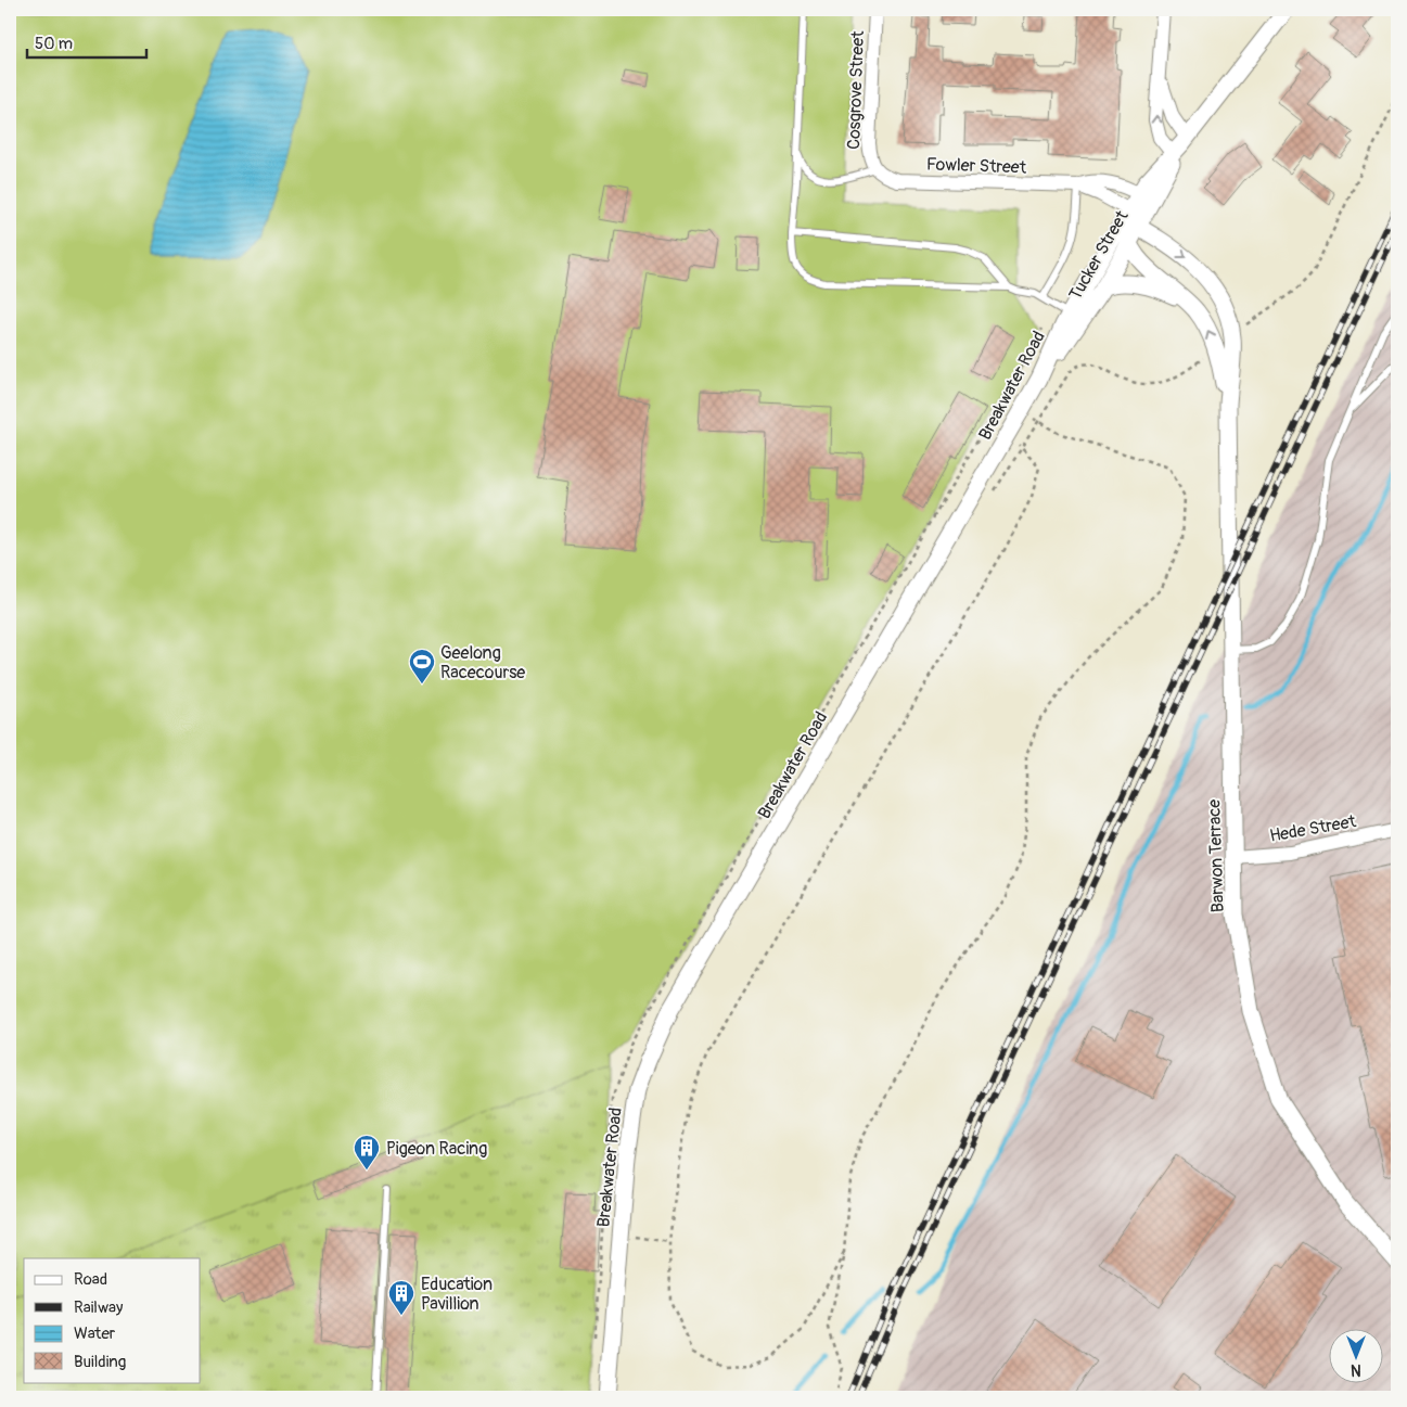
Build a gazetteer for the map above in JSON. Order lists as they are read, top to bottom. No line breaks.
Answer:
{"streets":{"street":["Cosgrove Street","Fowler Street","Tucker Street","Breakwater Road","Hede Street","Barwon Terrace"]},"crossings":[["Cosgrove Street","Fowler Street"],["Fowler Street","Tucker Street"],["Fowler Street","Barwon Terrace"],["Tucker Street","Breakwater Road"],["Tucker Street","Barwon Terrace"],["Hede Street","Barwon Terrace"]],"places":{"sports":["Geelong Racecourse"],"building":["Pigeon Racing","Education Pavillion"]},"legend":["Road","Railway","Water","Building"],"scale_bar":"50 m","north":"bottom"}
